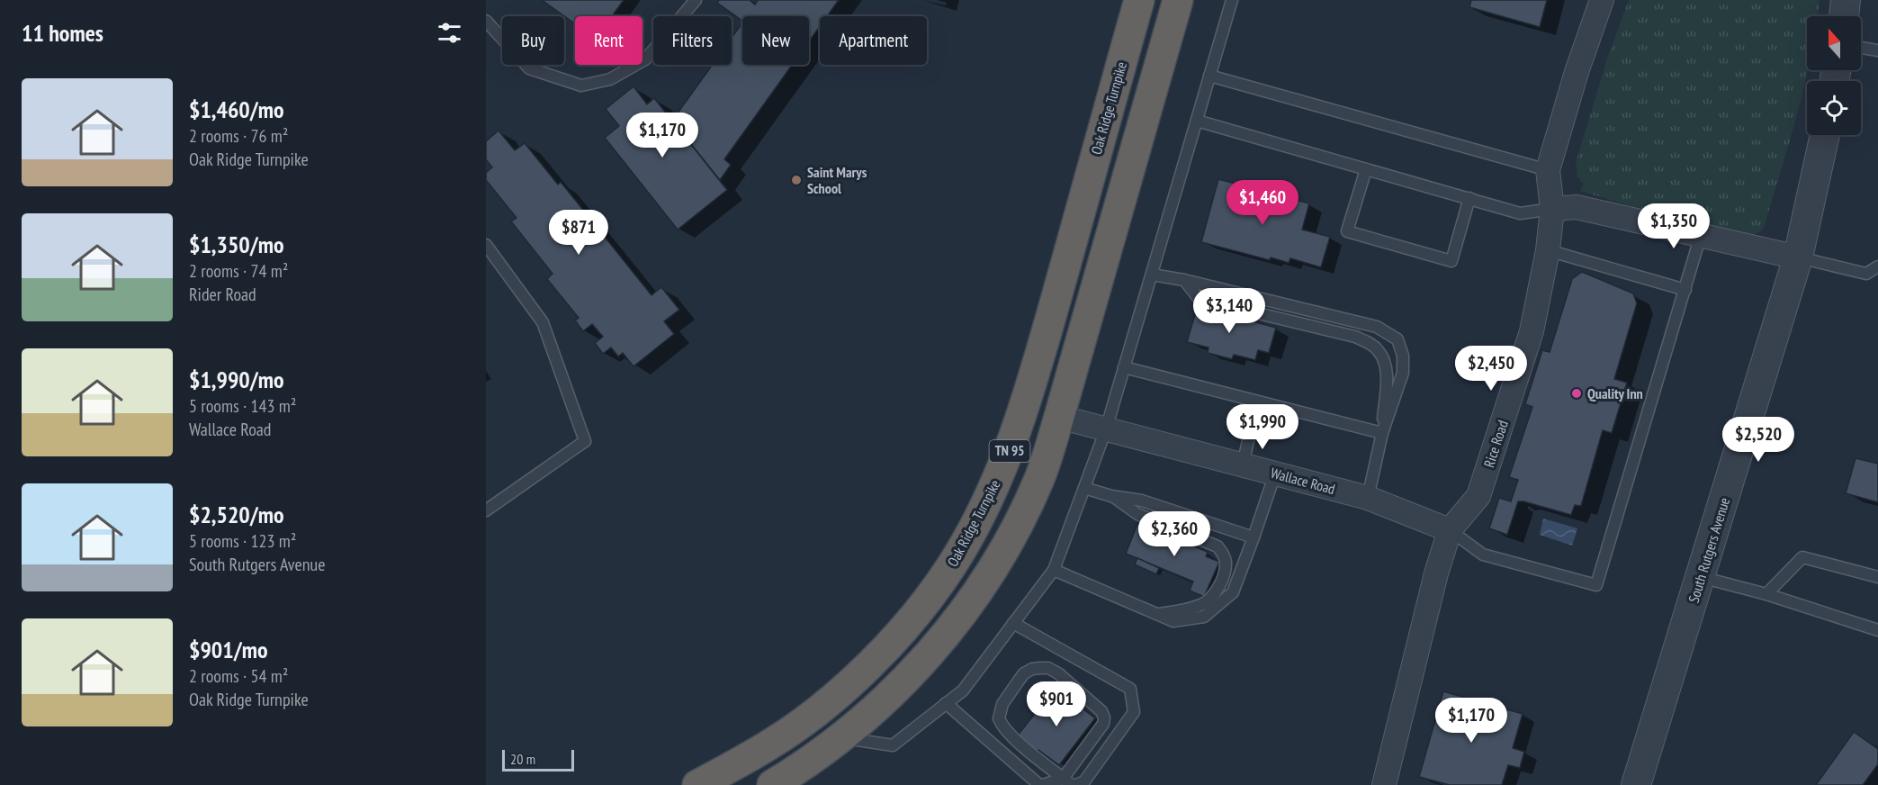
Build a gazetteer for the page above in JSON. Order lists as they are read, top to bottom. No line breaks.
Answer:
{"streets":{"highway":["Oak Ridge Turnpike","TN 95"],"street":["Rice Road","Wallace Road","South Rutgers Avenue"]},"crossings":[["Rice Road","Wallace Road"],["TN 95","Wallace Road"]],"places":["Saint Marys School","Quality Inn"],"scale_bar":"20 m","north":"top","page":{"heading":"11 homes","chip":["Buy","Rent","Filters","New","Apartment"],"list":[{"name":"$1,460/mo","note":"2 rooms · 76 m² · Oak Ridge Turnpike"},{"name":"$1,350/mo","note":"2 rooms · 74 m² · Rider Road"},{"name":"$1,990/mo","note":"5 rooms · 143 m² · Wallace Road"},{"name":"$2,520/mo","note":"5 rooms · 123 m² · South Rutgers Avenue"},{"name":"$901/mo","note":"2 rooms · 54 m² · Oak Ridge Turnpike"}],"price":["$1,170","$1,460","$1,350","$871","$3,140","$2,450","$1,990","$2,520","$2,360","$901","$1,170"],"scale":"20 m"}}
